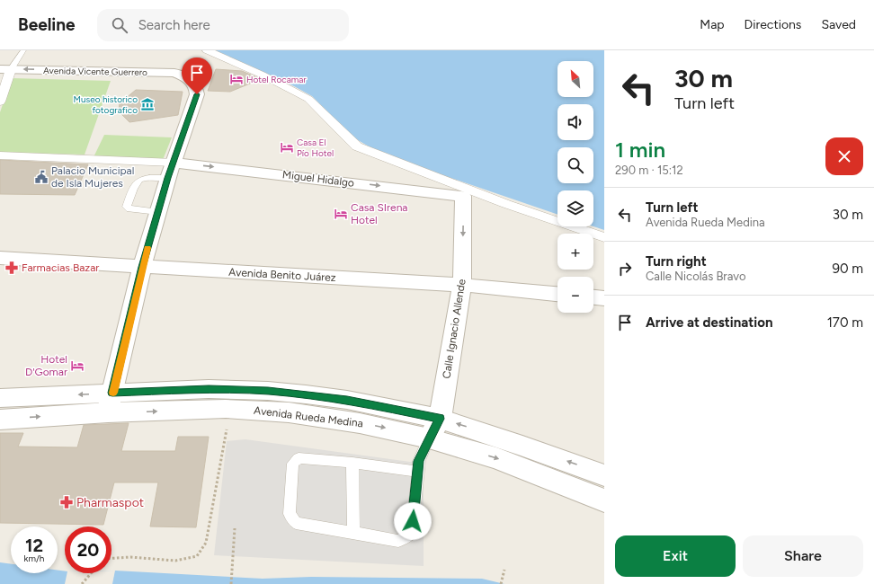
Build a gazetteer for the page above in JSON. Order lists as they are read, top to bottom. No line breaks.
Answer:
{"streets":{"street":["Avenida Vicente Guerrero","Miguel Hidalgo","Avenida Benito Juárez","Calle Ignacio Allende","Avenida Rueda Medina"]},"crossings":[["Avenida Vicente Guerrero","Miguel Hidalgo"],["Miguel Hidalgo","Calle Ignacio Allende"],["Avenida Benito Juárez","Calle Ignacio Allende"],["Calle Ignacio Allende","Avenida Rueda Medina"]],"one_way":["Calle Ignacio Allende"],"places":{"hotel":["Hotel Rocamar","Casa El Pío Hotel","Casa SIrena Hotel","Hotel D'Gomar"],"museum":["Museo historico fotografico"],"public building":["Palacio Municipal de Isla Mujeres"],"pharmacy":["Farmacias Bazar","Pharmaspot"]},"north":"top left","page":{"header":"Beeline","search":"Search here","nav":["Map","Directions","Saved"],"turn":["30 m","Turn left"],"map_buttons":["+","−"],"heading":["1 min","290 m · 15:12"],"list":[{"name":"Turn left","note":"Avenida Rueda Medina","value":"30 m"},{"name":"Turn right","note":"Calle Nicolás Bravo","value":"90 m"},{"name":"Arrive at destination","value":"170 m"}],"speed":"12 km/h","limit":"20","buttons":["Exit","Share"]}}
